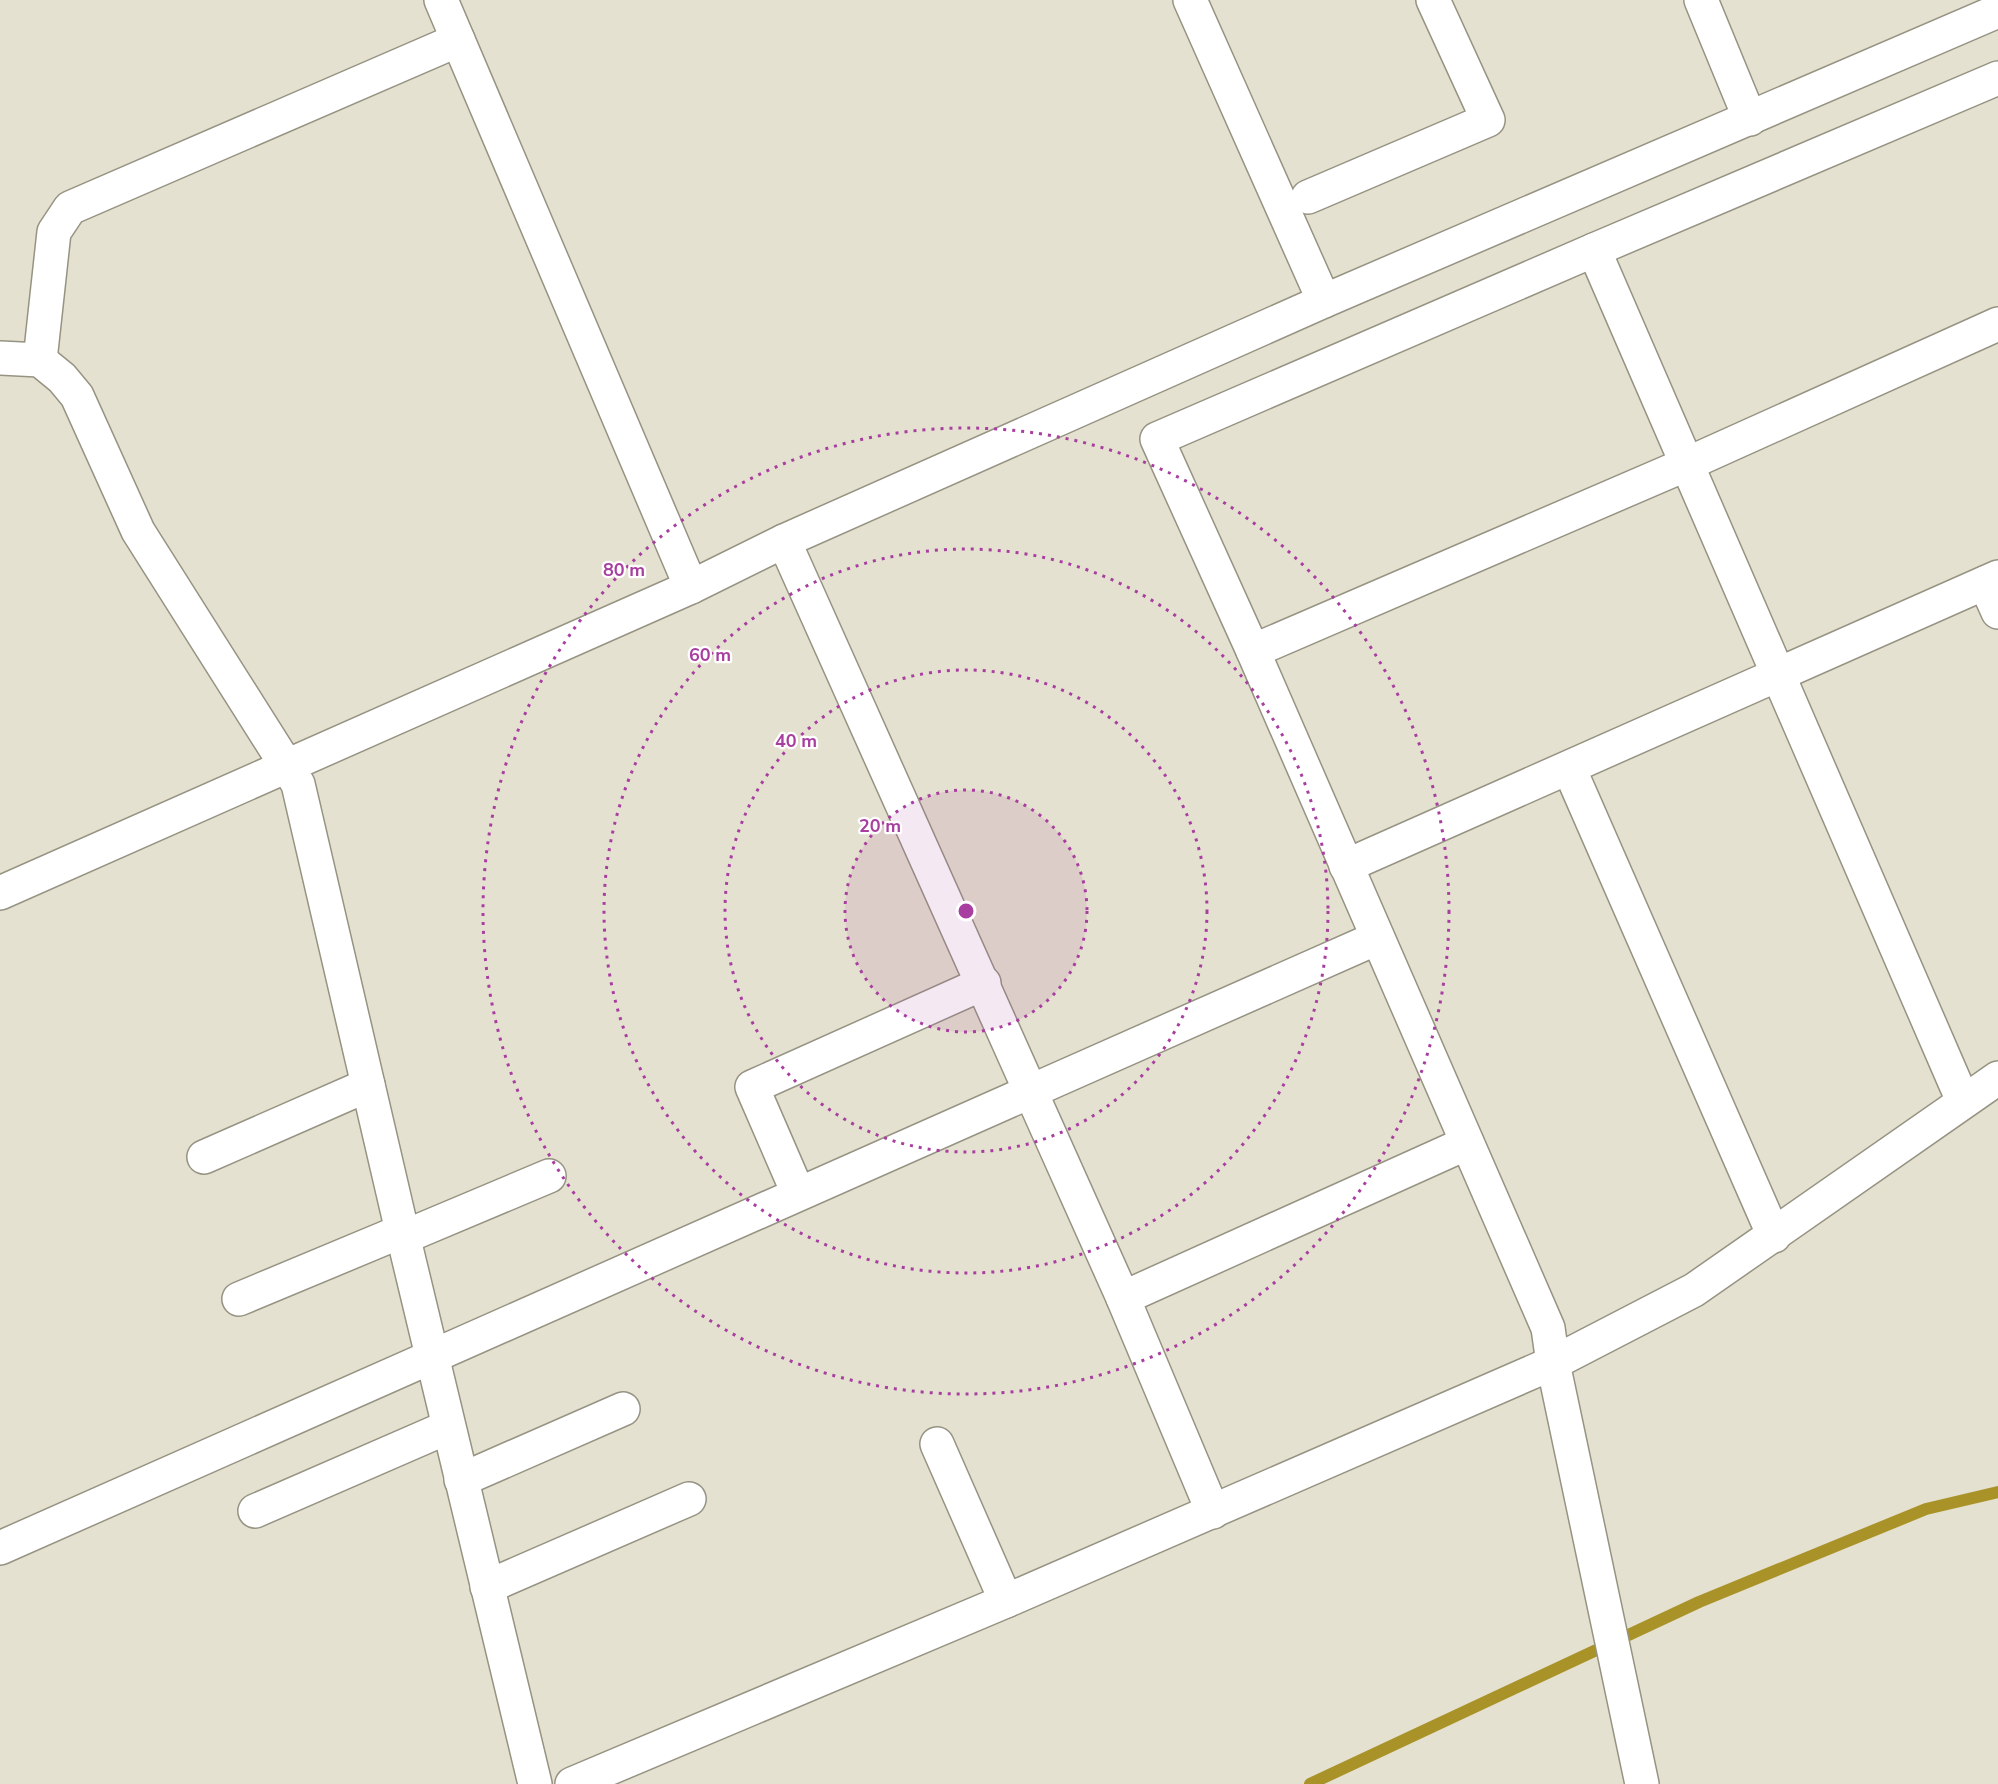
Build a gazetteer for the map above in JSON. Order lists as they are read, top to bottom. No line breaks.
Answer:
{"rings":["80 m","60 m","40 m","20 m"]}
